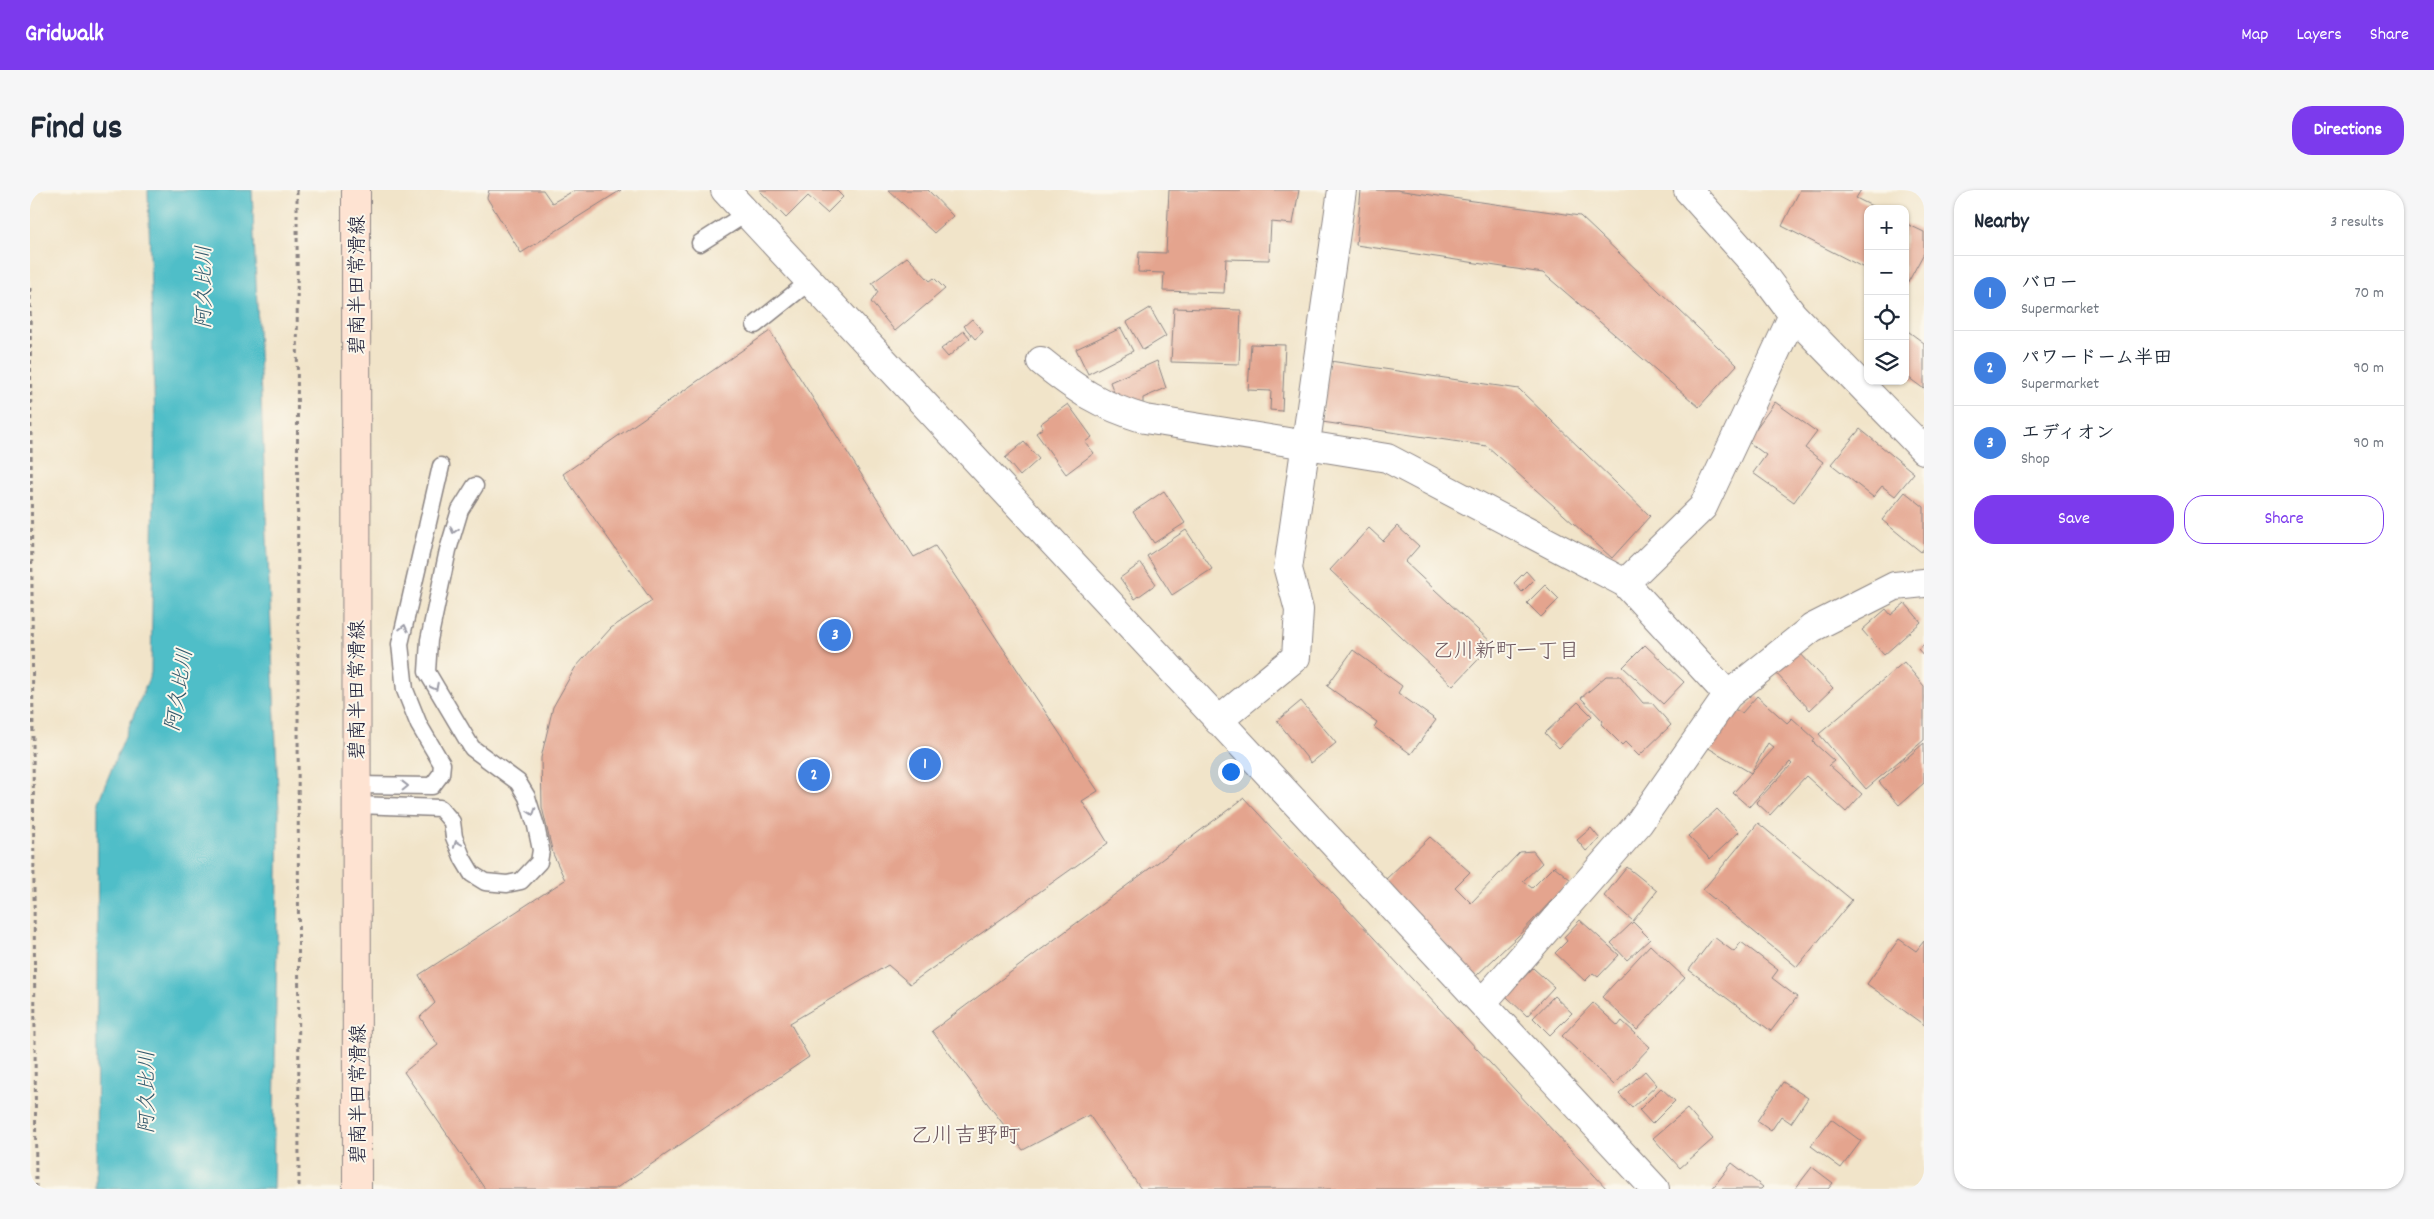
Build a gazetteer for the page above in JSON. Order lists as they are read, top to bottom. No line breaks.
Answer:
{"streets":{"main road":["碧南半田常滑線"]},"districts":["乙川新町一丁目","乙川吉野町"],"water":["阿久比川"],"page":{"header":"Gridwalk","nav":["Map","Layers","Share"],"title":"Find us","buttons":["Directions",["Save","Share"]],"heading":["Nearby","3 results"],"map_buttons":["+","−"],"list":[{"mark":"1","name":"バロー","note":"Supermarket","value":"70 m"},{"mark":"2","name":"パワードーム半田","note":"Supermarket","value":"90 m"},{"mark":"3","name":"エディオン","note":"Shop","value":"90 m"}],"pins":["3","1","2"]}}
